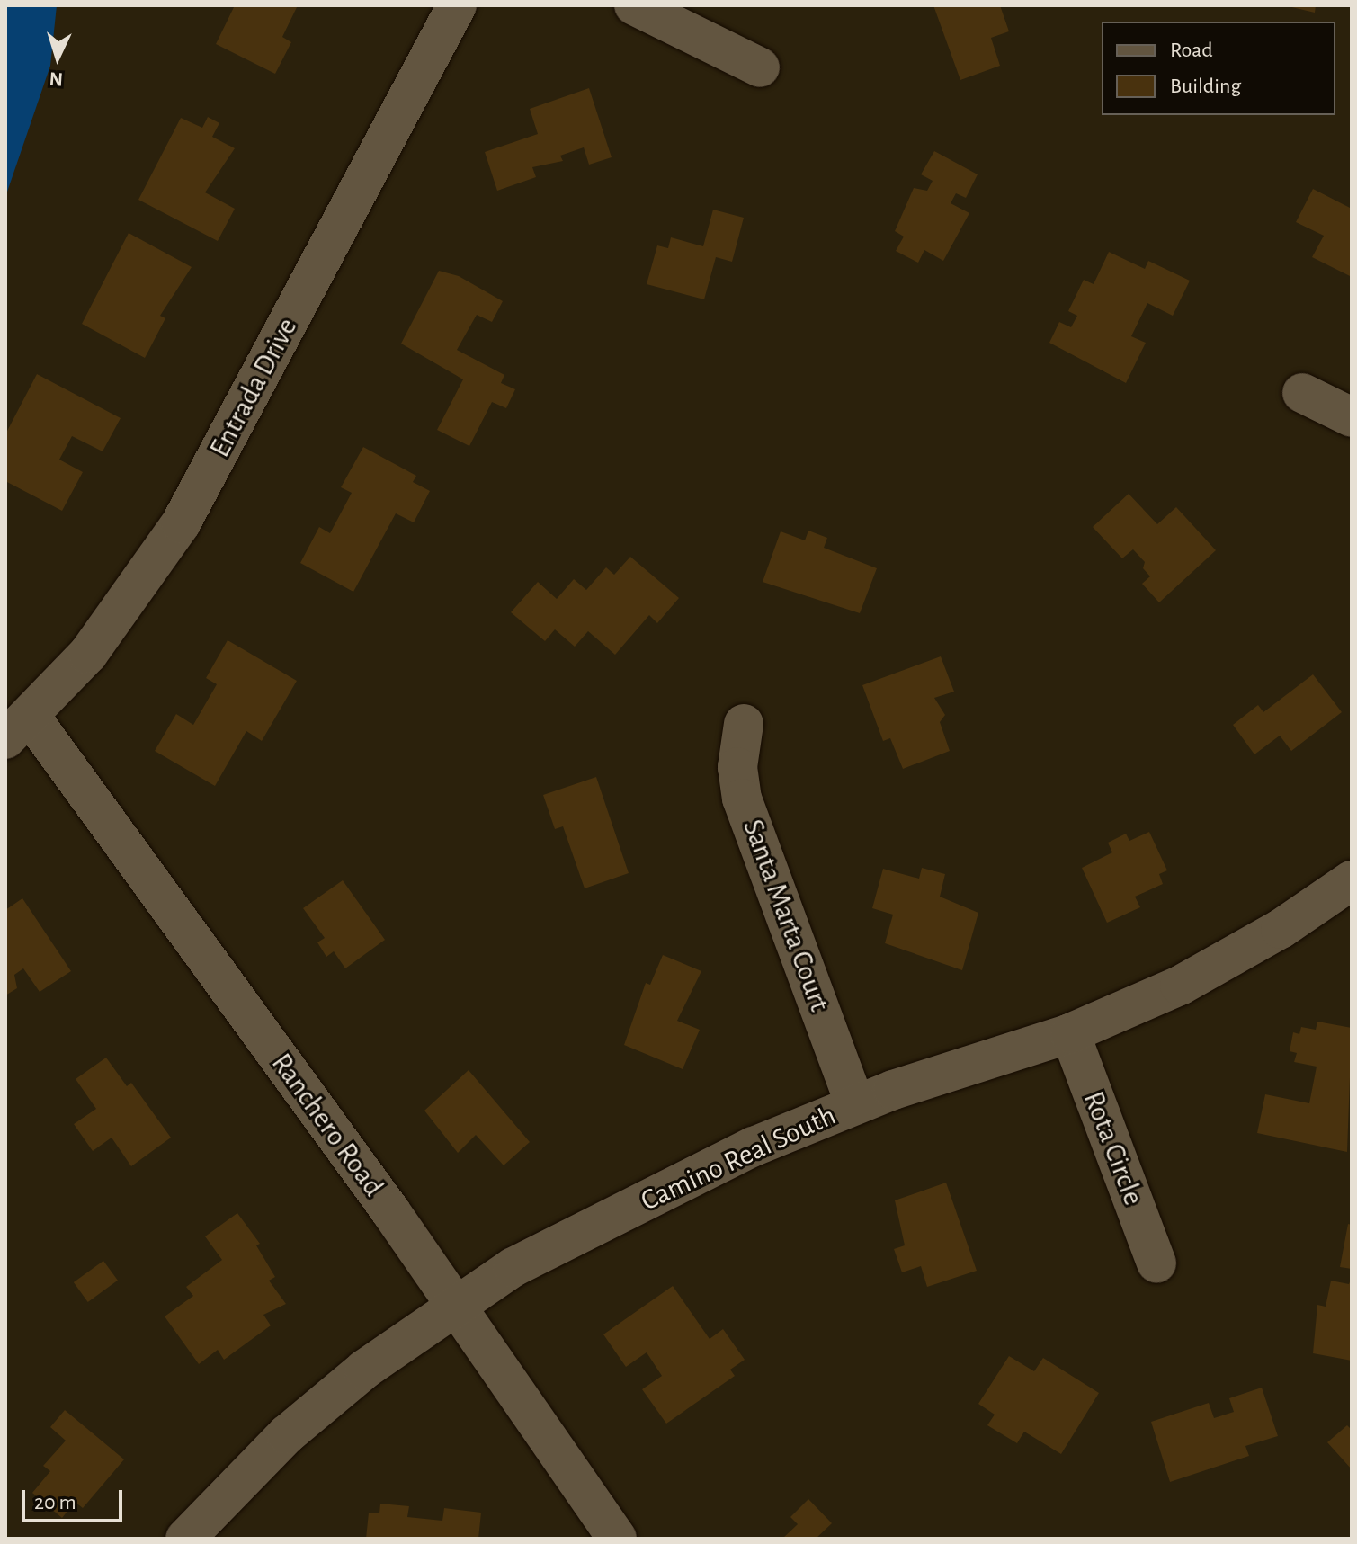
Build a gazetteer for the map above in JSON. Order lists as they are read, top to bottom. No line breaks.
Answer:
{"streets":{"street":["Entrada Drive","Santa Marta Court","Ranchero Road","Rota Circle","Camino Real South"]},"crossings":[["Entrada Drive","Ranchero Road"],["Santa Marta Court","Camino Real South"],["Ranchero Road","Camino Real South"],["Rota Circle","Camino Real South"]],"legend":["Road","Building"],"scale_bar":"20 m","north":"bottom"}
